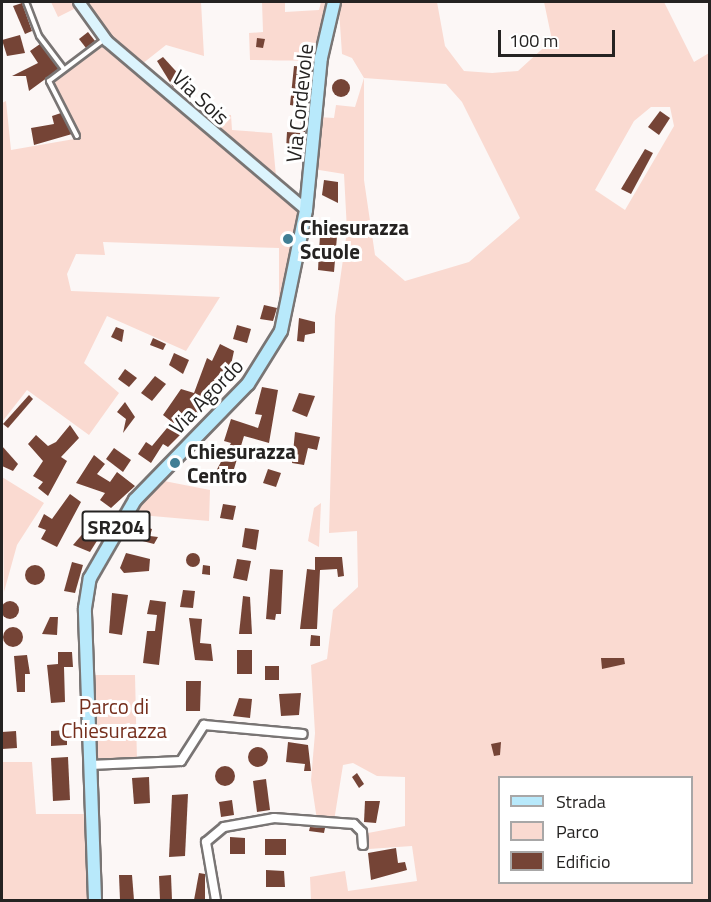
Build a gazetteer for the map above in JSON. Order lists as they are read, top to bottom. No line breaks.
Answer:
{"streets":{"main road":["Via Cordevole","Via Agordo","SR204"],"street":["Via Sois"]},"crossings":[["Via Sois","Via Cordevole"],["Via Sois","Via Agordo"],["Via Cordevole","Via Agordo"]],"parks":["Parco di Chiesurazza"],"places":["Chiesurazza Scuole","Chiesurazza Centro"],"legend":["Strada","Parco","Edificio"],"scale_bar":"100 m"}
